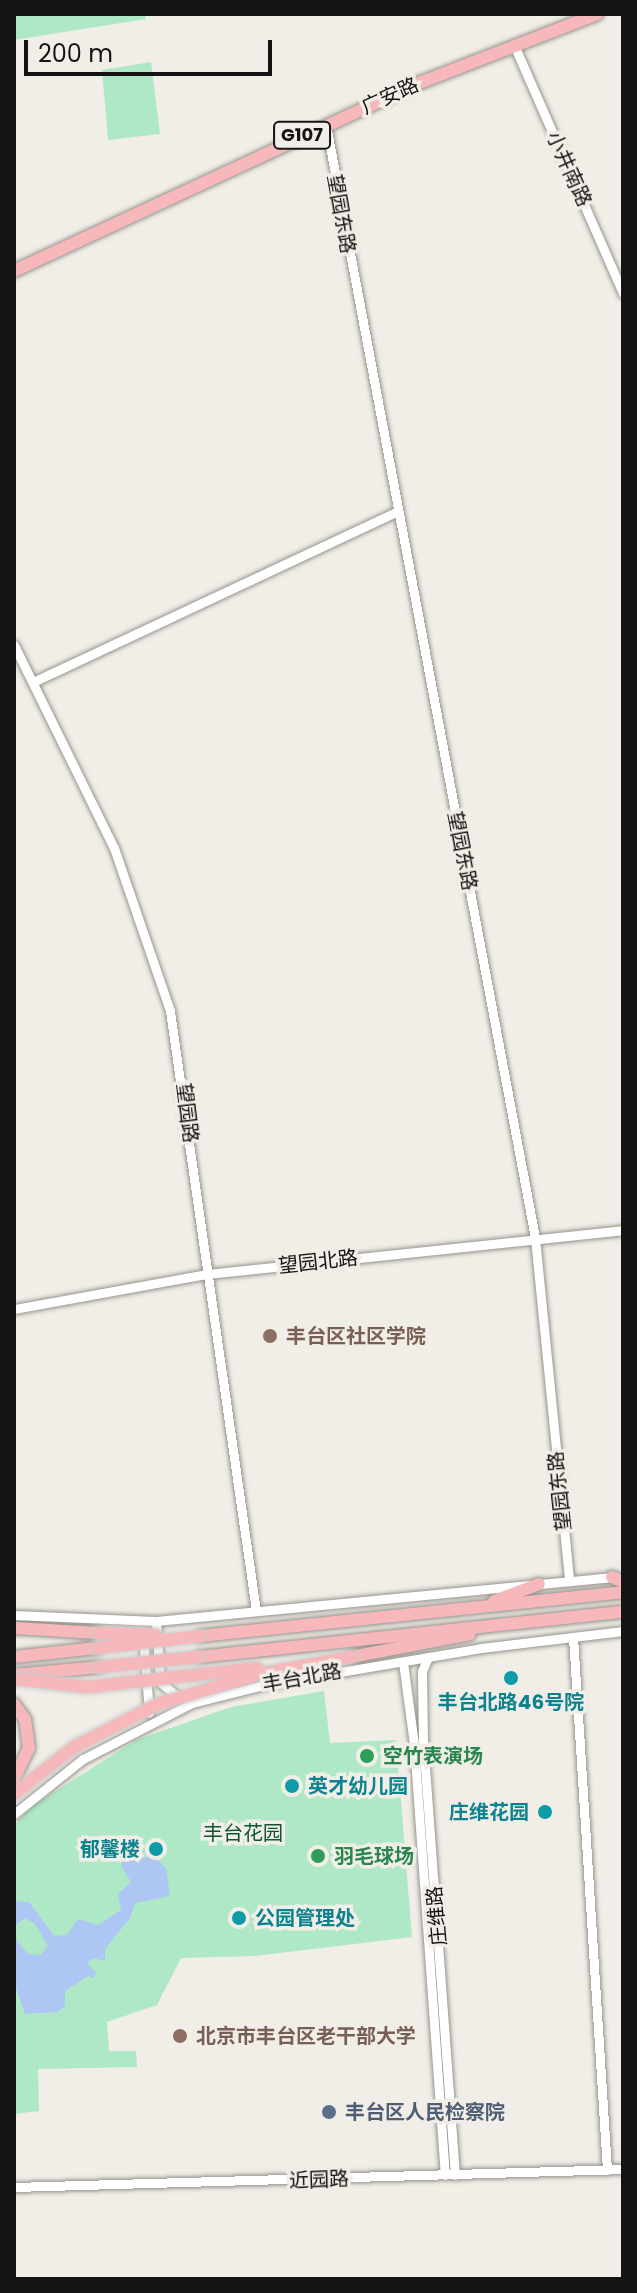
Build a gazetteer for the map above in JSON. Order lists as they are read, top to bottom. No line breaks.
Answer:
{"streets":{"highway":["广安路","G107","丰台北路"],"street":["小井南路","望园东路","望园路","望园北路","庄维路","近园路"]},"crossings":[["广安路","小井南路"],["广安路","望园东路"],["望园东路","望园北路"],["望园路","望园北路"],["丰台北路","庄维路"],["庄维路","近园路"]],"parks":["丰台花园"],"places":["丰台区社区学院","丰台北路46号院","空竹表演场","英才幼儿园","庄维花园","郁馨楼","羽毛球场","公园管理处","北京市丰台区老干部大学","丰台区人民检察院"],"scale_bar":"200 m"}
